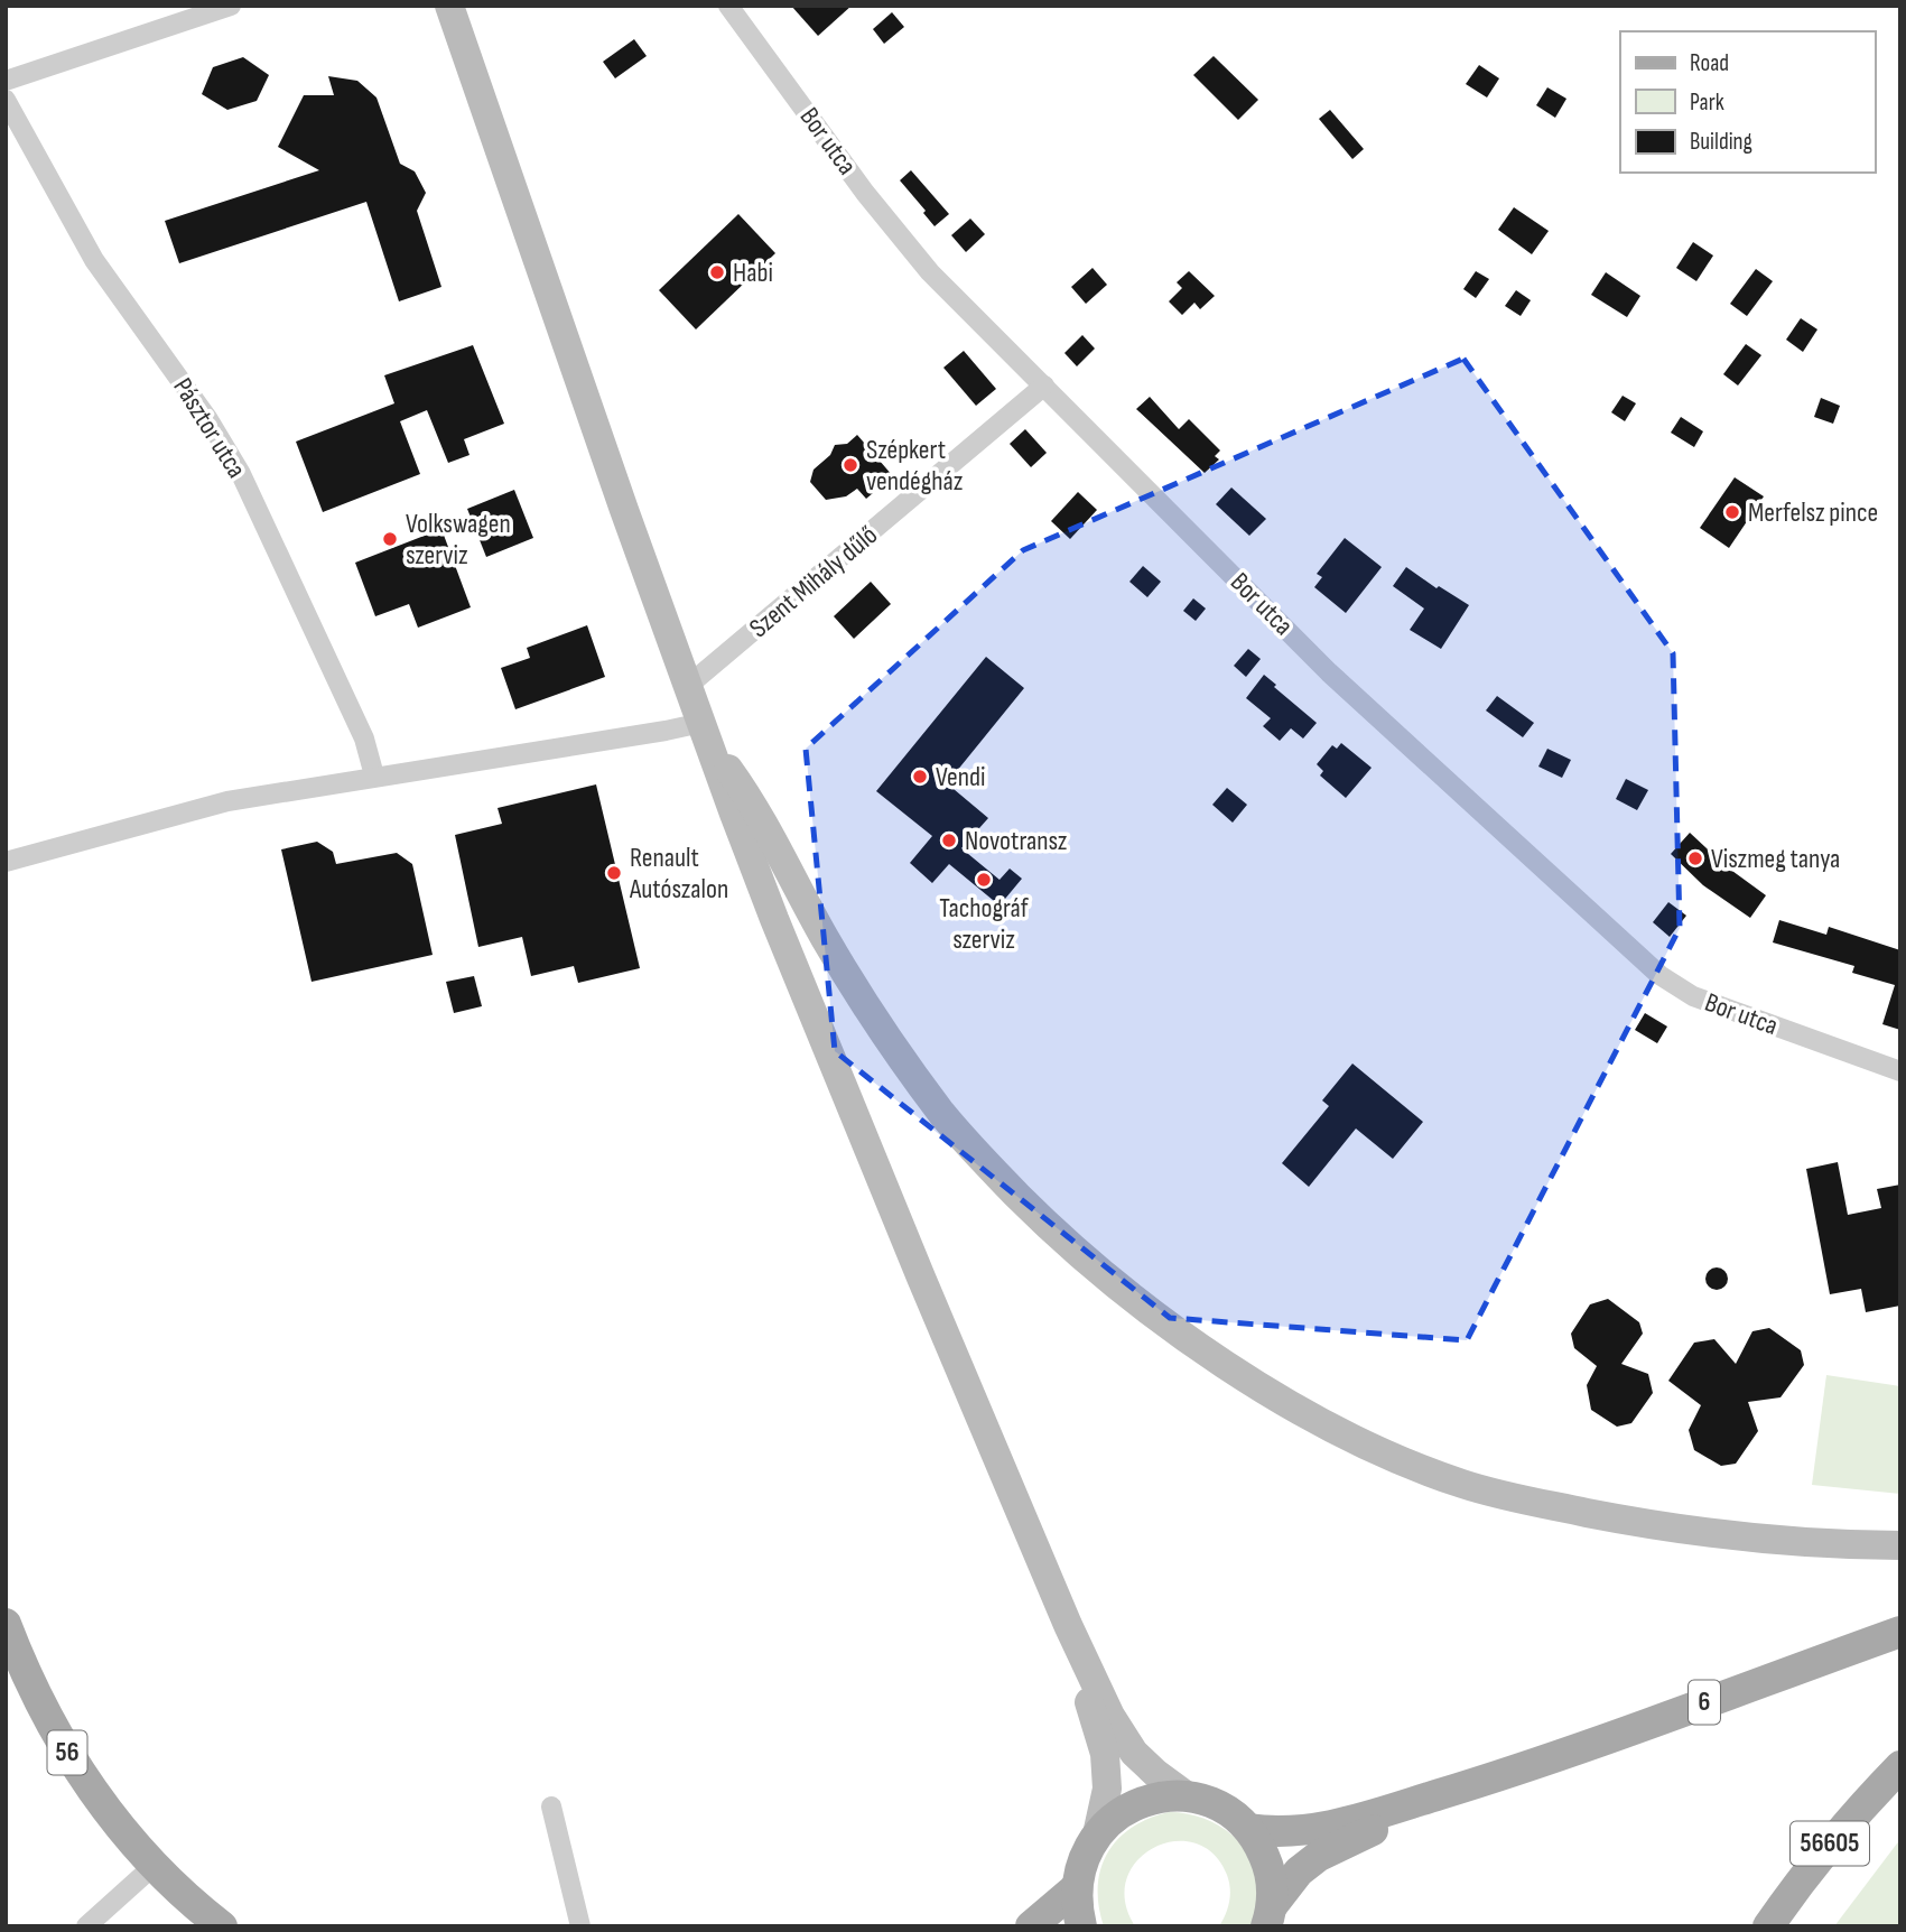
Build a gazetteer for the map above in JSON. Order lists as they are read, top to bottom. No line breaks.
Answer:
{"streets":{"main road":["6","56","56605"],"street":["Bor utca","Pásztor utca","Szent Mihály dűlő"]},"crossings":[["Bor utca","Szent Mihály dűlő"]],"places":["Habi","Szépkert vendégház","Merfelsz pince","Volkswagen szerviz","Vendi","Novotransz","Viszmeg tanya","Renault Autószalon","Tachográf szerviz"],"legend":["Road","Park","Building"]}
